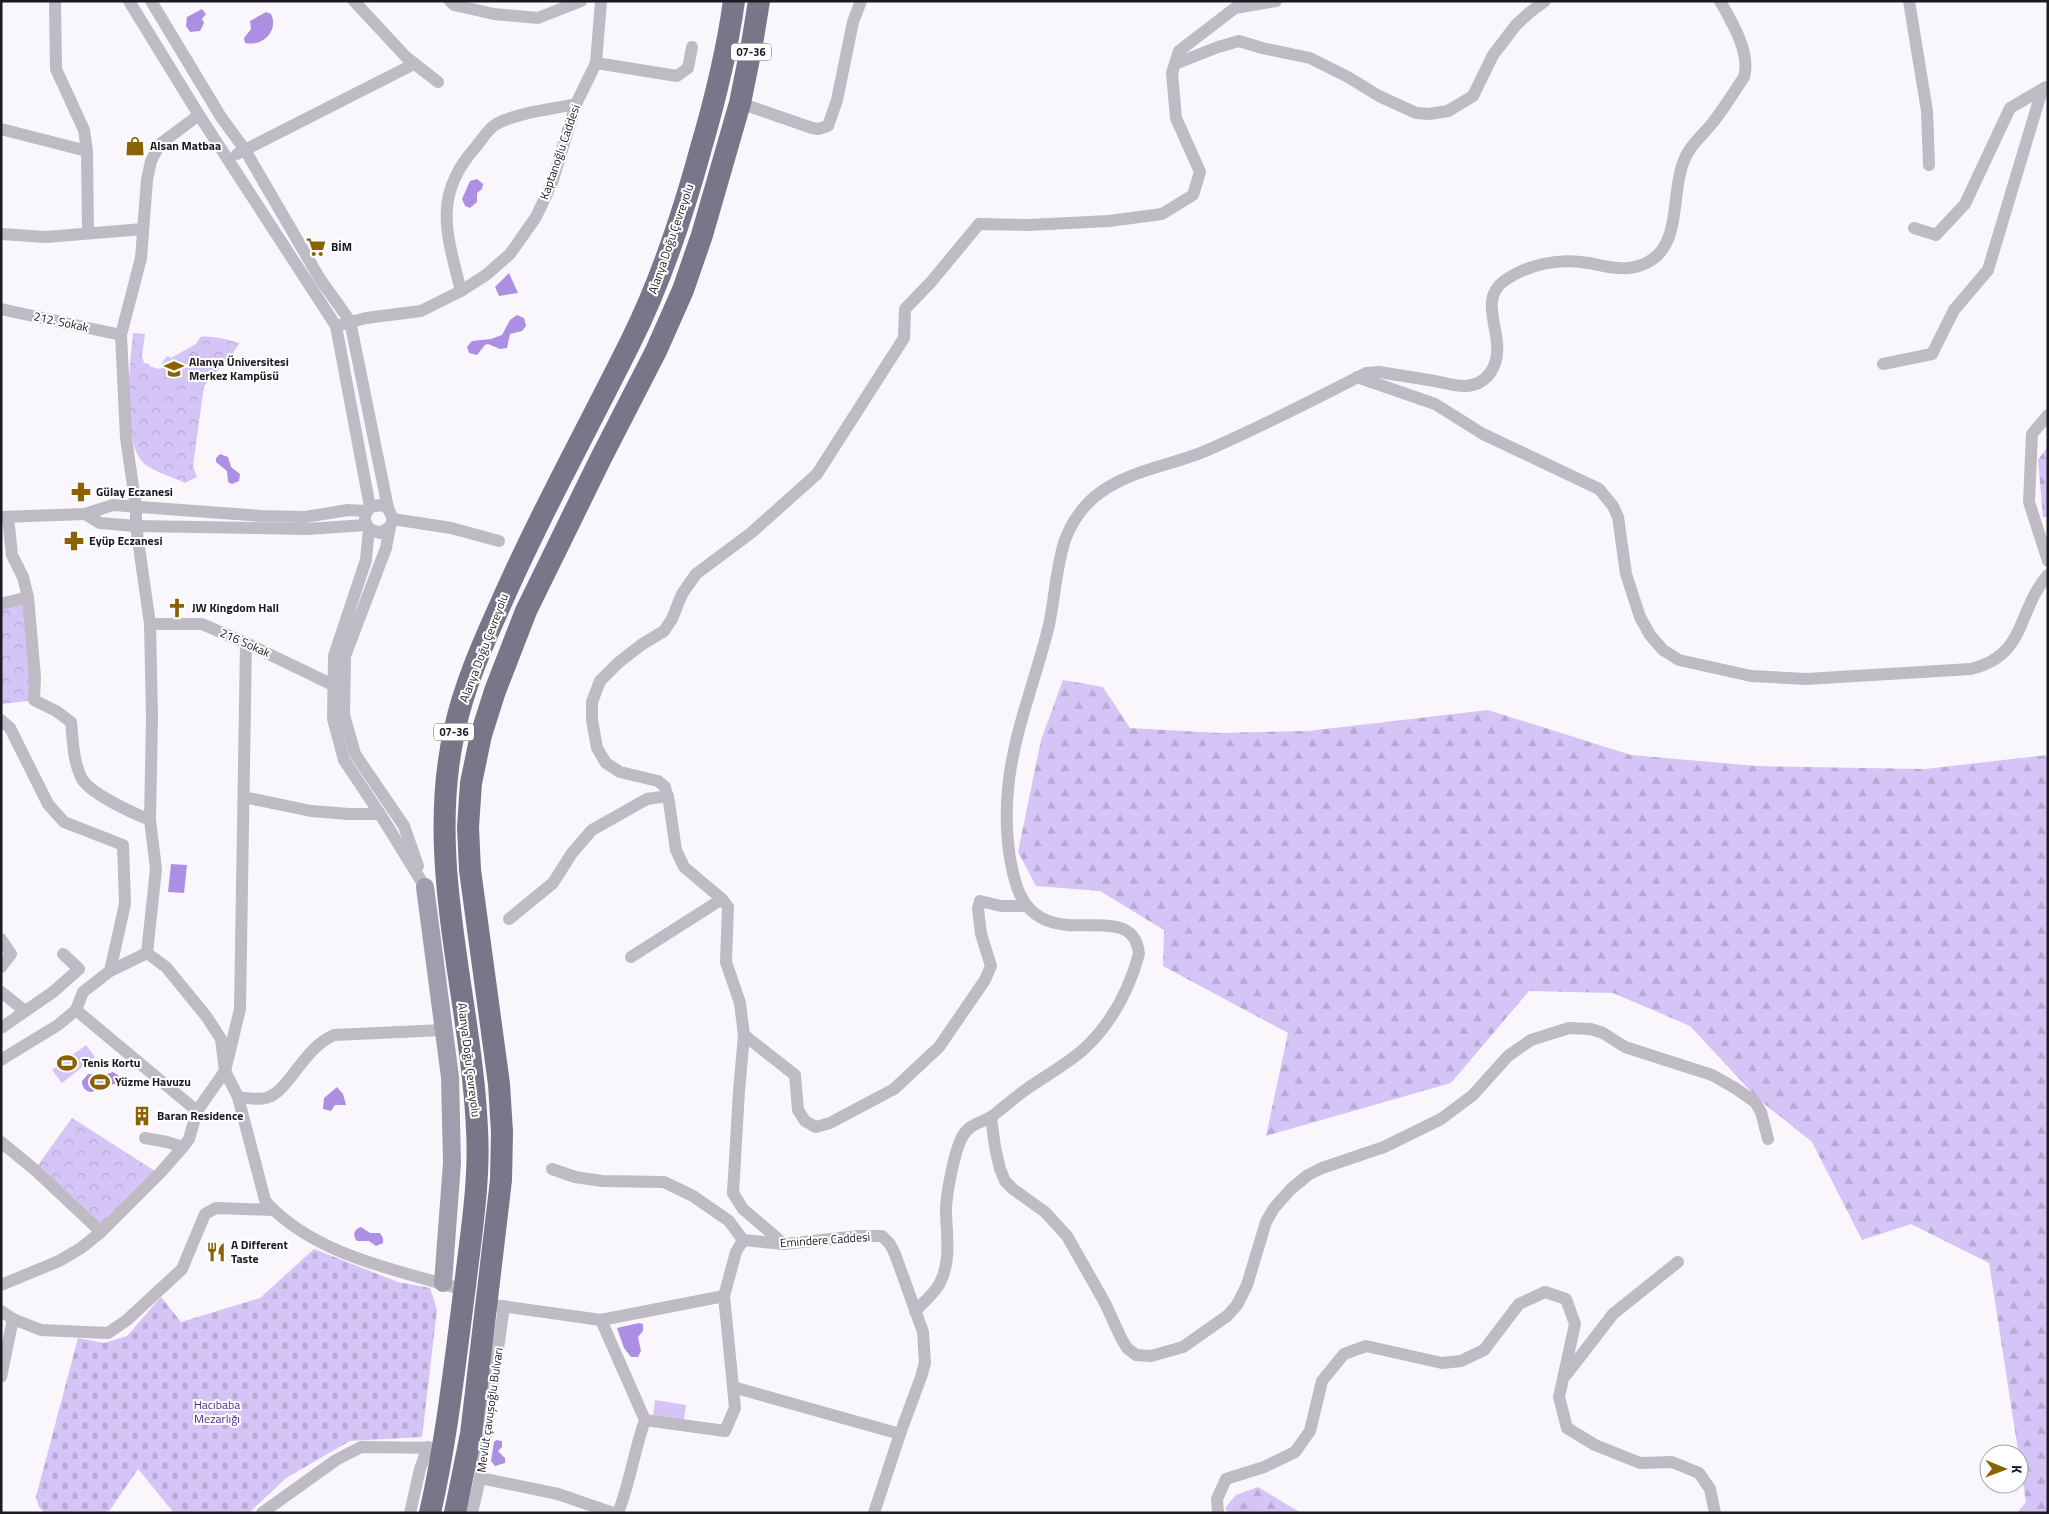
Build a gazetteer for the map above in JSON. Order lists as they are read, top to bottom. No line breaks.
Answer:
{"streets":{"highway":["07-36","Alanya Doğu Çevreyolu"],"street":["Kaptanoğlu Caddesi","212. Sokak","216 Sokak","Emindere Caddesi","Mevlüt çavuşoğlu Bulvarı"]},"crossings":[["Alanya Doğu Çevreyolu","Mevlüt çavuşoğlu Bulvarı"]],"parks":["Hacıbaba Mezarlığı"],"places":{"shop":["Alsan Matbaa"],"supermarket":["BİM"],"school or university":["Alanya Üniversitesi Merkez Kampüsü"],"pharmacy":["Gülay Eczanesi","Eyüp Eczanesi"],"church":["JW Kingdom Hall"],"sports":["Tenis Kortu","Yüzme Havuzu"],"building":["Baran Residence"],"restaurant":["A Different Taste"]},"north":"right"}
